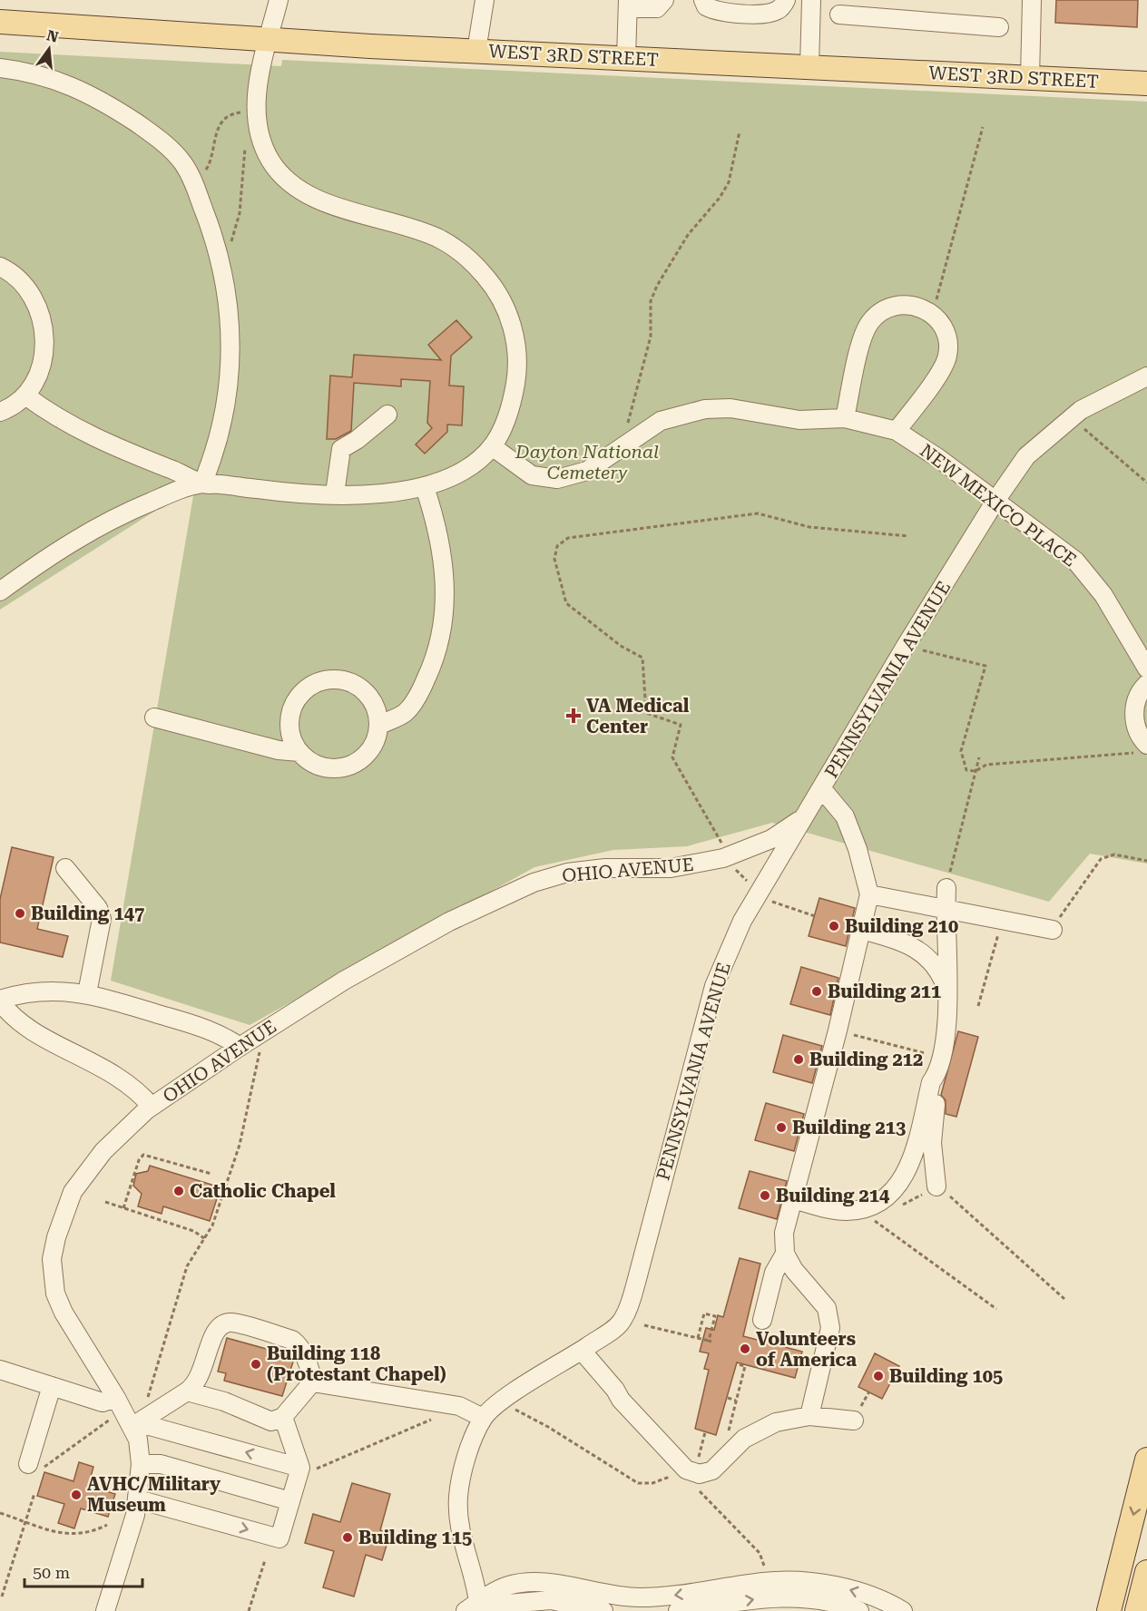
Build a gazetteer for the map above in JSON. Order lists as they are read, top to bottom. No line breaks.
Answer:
{"streets":{"main road":["WEST 3RD STREET"],"street":["NEW MEXICO PLACE","PENNSYLVANIA AVENUE","OHIO AVENUE"]},"crossings":[["NEW MEXICO PLACE","PENNSYLVANIA AVENUE"],["PENNSYLVANIA AVENUE","OHIO AVENUE"]],"parks":["Dayton National Cemetery"],"places":{"health":["VA Medical Center"],"other":["Building 147","Building 210","Building 211","Building 212","Building 213","Catholic Chapel","Building 214","Volunteers of America","Building 118 (Protestant Chapel)","Building 105","AVHC/Military Museum","Building 115"]},"scale_bar":"50 m","north":"top"}
